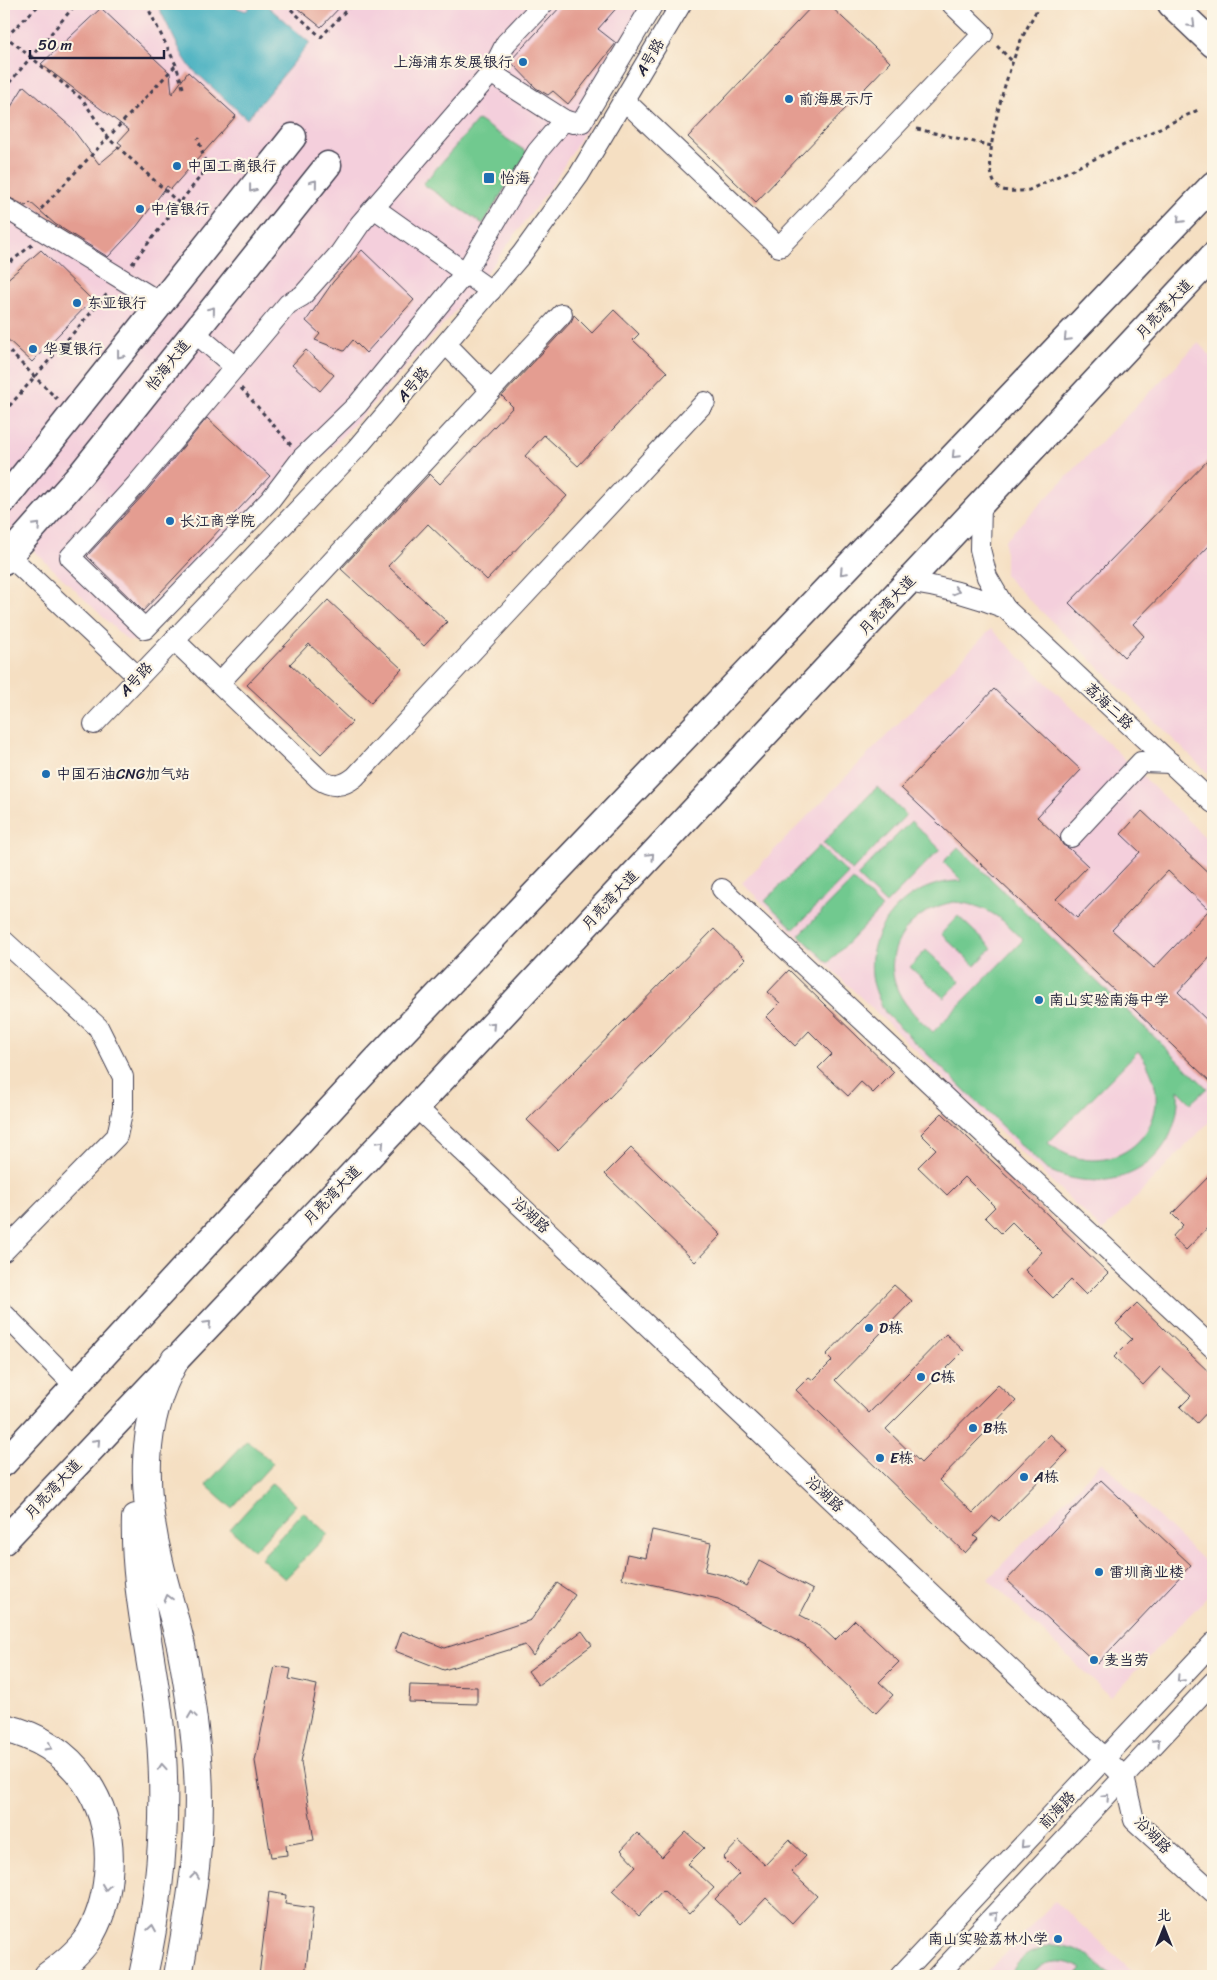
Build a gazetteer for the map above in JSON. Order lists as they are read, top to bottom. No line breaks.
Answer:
{"streets":{"main road":["月亮湾大道","怡海大道"],"street":["A号路","荔海二路","沿湖路","前海路"]},"crossings":[["月亮湾大道","荔海二路"],["月亮湾大道","沿湖路"],["沿湖路","前海路"]],"places":{"other":["上海浦东发展银行","前海展示厅","中国工商银行","中信银行","东亚银行","华夏银行","长江商学院","中国石油CNG加气站","南山实验南海中学","D栋","C栋","B栋","E栋","A栋","雷圳商业楼","麦当劳","南山实验荔林小学"],"transit":["怡海"]},"scale_bar":"50 m","north":"top"}
